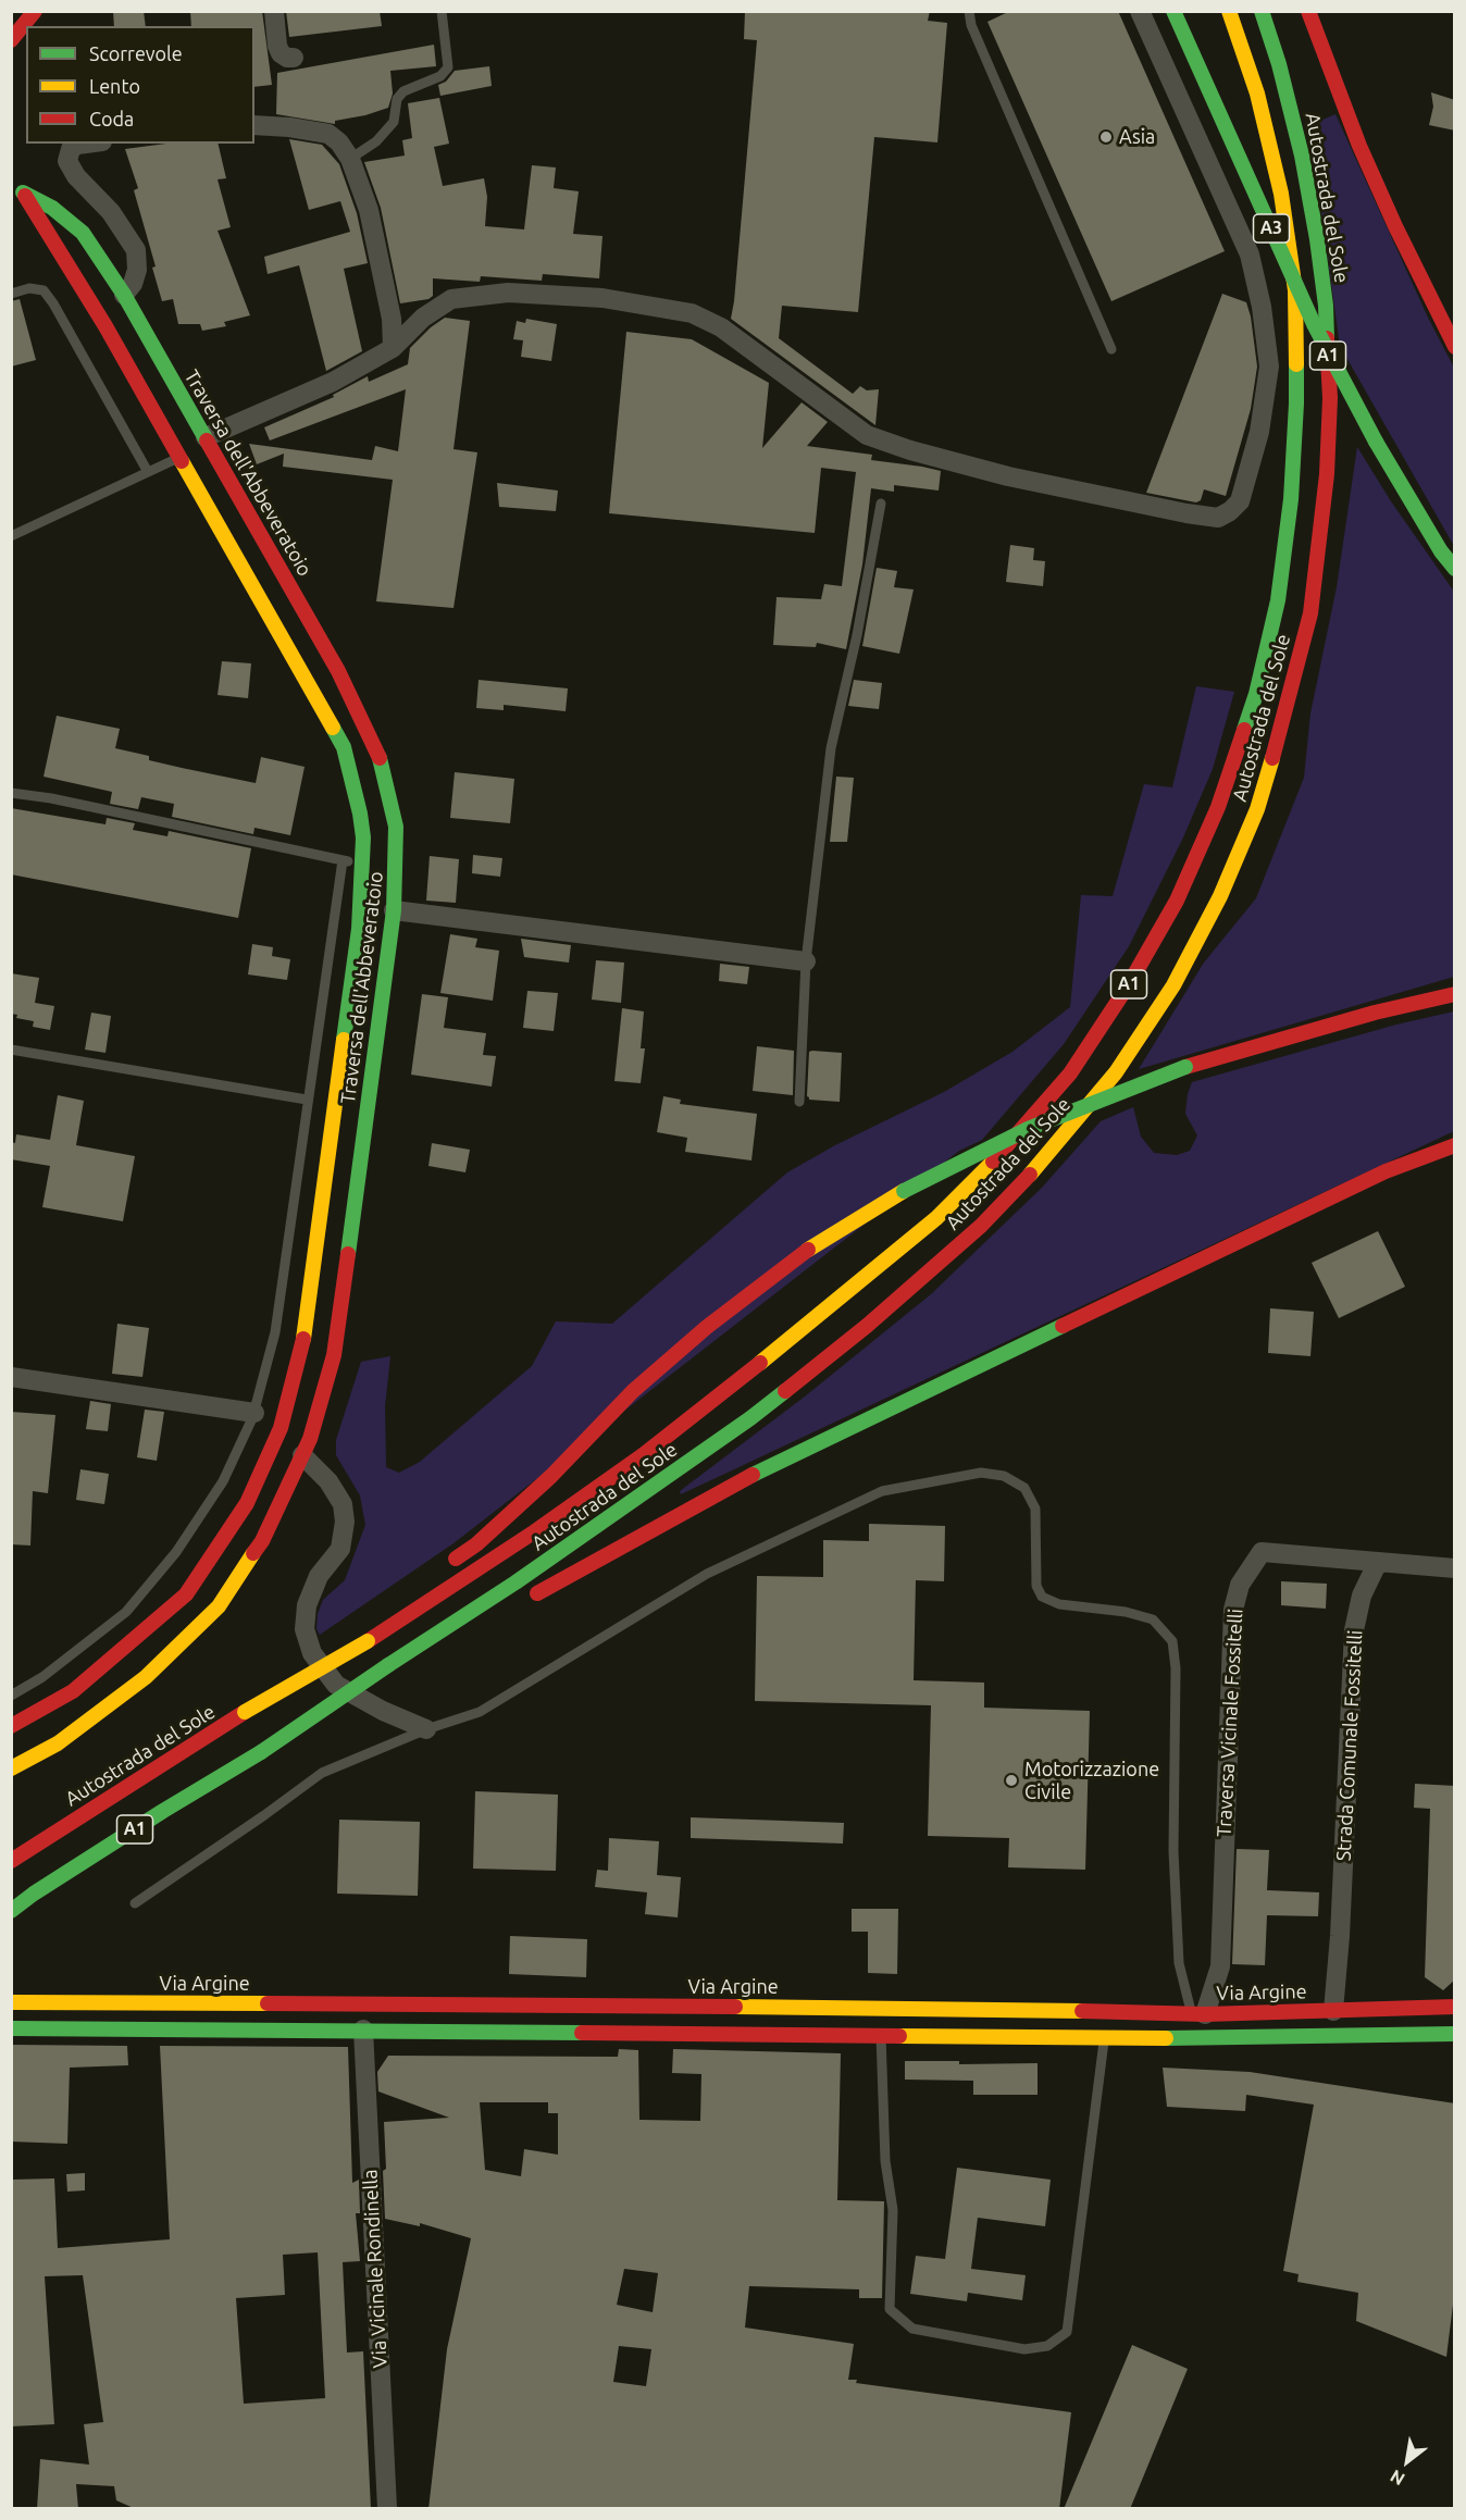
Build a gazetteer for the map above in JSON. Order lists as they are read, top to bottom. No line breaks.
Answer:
{"streets":{"main road":["Autostrada del Sole","A3","A1","Traversa dell'Abbeveratoio","Via Argine"],"street":["Traversa Vicinale Fossitelli","Strada Comunale Fossitelli","Via Vicinale Rondinella"]},"crossings":[["Traversa Vicinale Fossitelli","Strada Comunale Fossitelli"],["Traversa Vicinale Fossitelli","Via Argine"],["Strada Comunale Fossitelli","Via Argine"]],"places":["Asia","Motorizzazione Civile"],"legend":["Scorrevole","Lento","Coda"],"north":"bottom left"}
